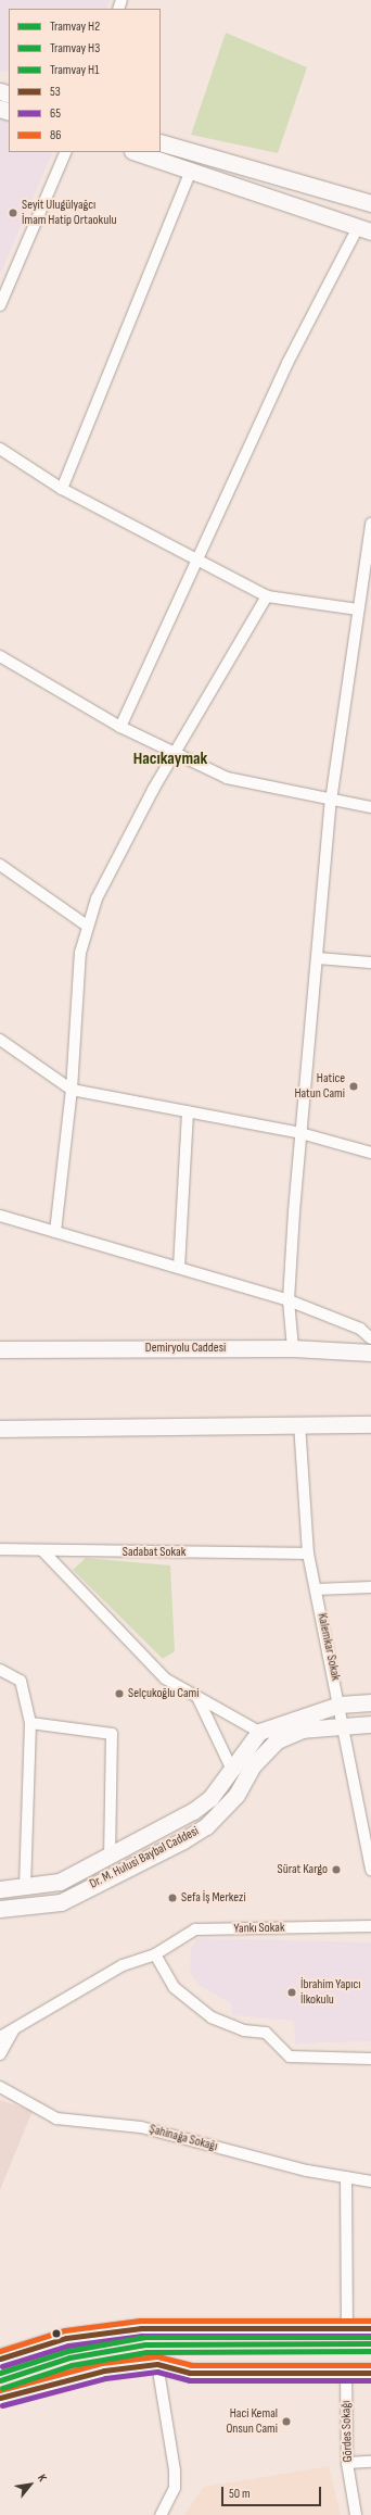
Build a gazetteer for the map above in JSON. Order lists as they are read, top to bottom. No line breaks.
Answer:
{"streets":{"street":["Demiryolu Caddesi","Sadabat Sokak","Kalemkar Sokak","Dr. M. Hulusi Baybal Caddesi","Yankı Sokak","Şahinağa Sokağı","Gördes Sokağı"]},"crossings":[["Sadabat Sokak","Kalemkar Sokak"],["Kalemkar Sokak","Dr. M. Hulusi Baybal Caddesi"]],"districts":["Hacıkaymak"],"places":["Seyit Ulugülyağcı İmam Hatip Ortaokulu","Hatice Hatun Cami","Selçukoğlu Cami","Sürat Kargo","Sefa İş Merkezi","İbrahim Yapıcı İlkokulu","Haci Kemal Onsun Cami"],"lines":["transit line 86","transit line 53","transit line 65","tram line H1","tram line H2","tram line H3"],"legend":["Tramvay H2","Tramvay H3","Tramvay H1","53","65","86"],"scale_bar":"50 m","north":"top right"}
